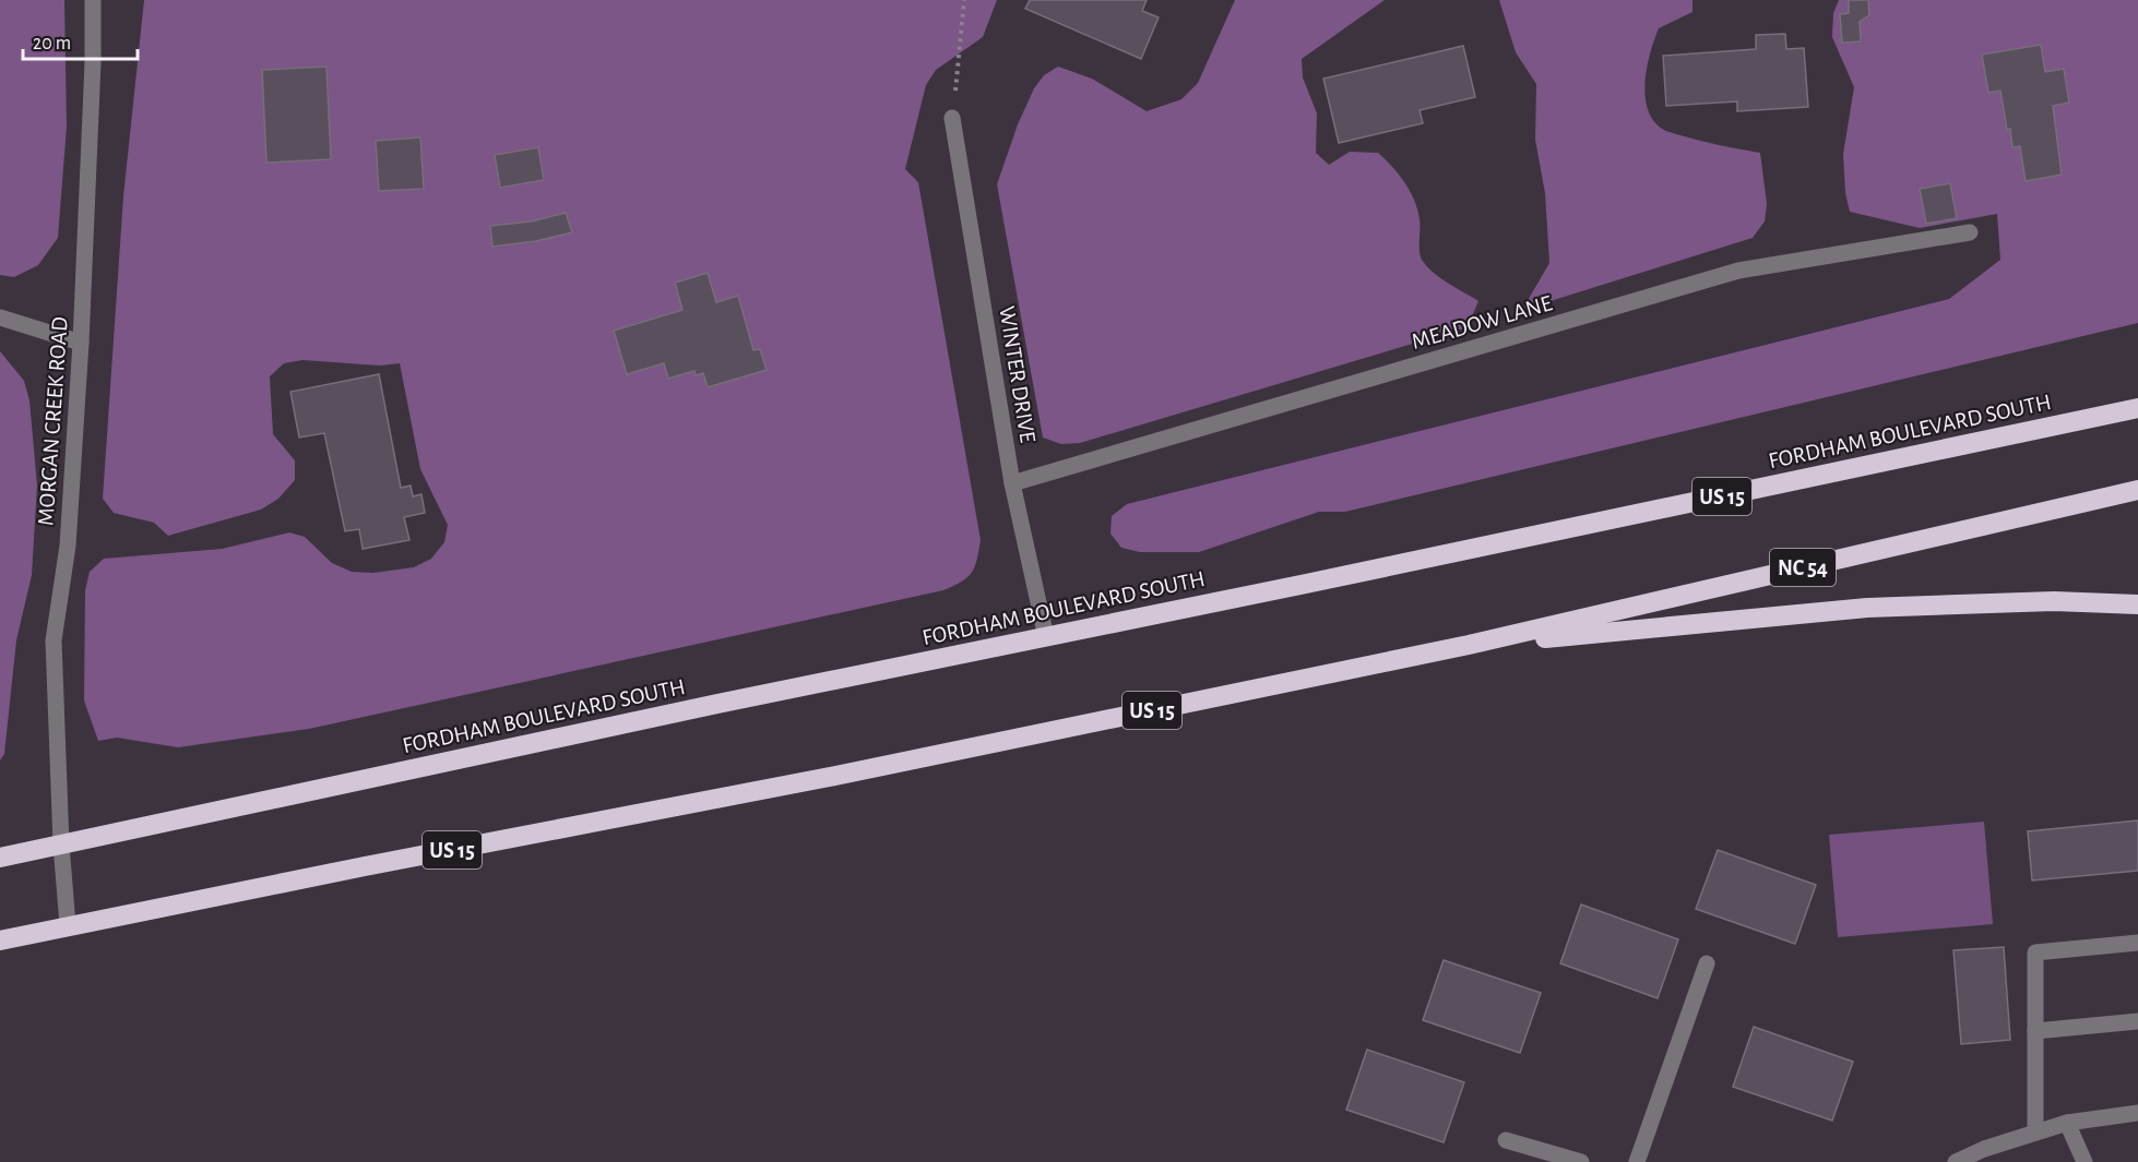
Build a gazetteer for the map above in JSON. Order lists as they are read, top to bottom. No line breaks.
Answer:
{"streets":{"highway":["FORDHAM BOULEVARD SOUTH","US 15","NC 54"],"street":["MEADOW LANE","WINTER DRIVE","MORGAN CREEK ROAD"]},"crossings":[["MEADOW LANE","WINTER DRIVE"],["WINTER DRIVE","FORDHAM BOULEVARD SOUTH"],["MORGAN CREEK ROAD","FORDHAM BOULEVARD SOUTH"],["MORGAN CREEK ROAD","US 15"],["US 15","NC 54"]],"scale_bar":"20 m"}
